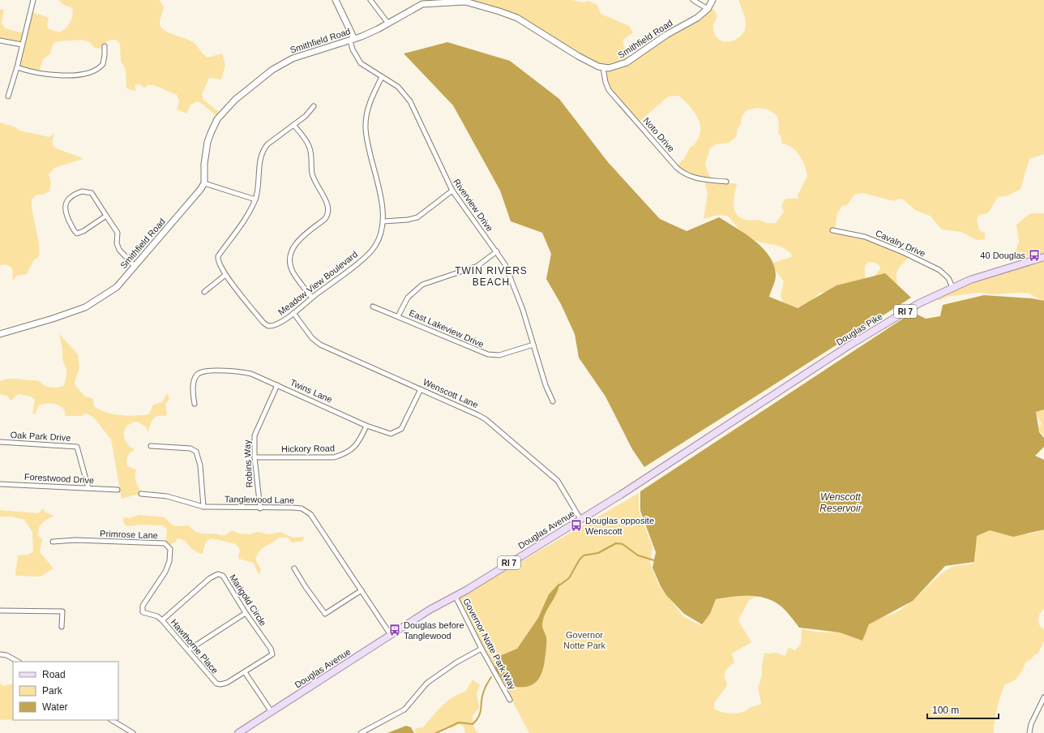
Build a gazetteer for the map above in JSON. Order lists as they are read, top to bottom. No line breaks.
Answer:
{"streets":{"main road":["RI 7","Douglas Pike","Douglas Avenue"],"street":["Smithfield Road","Noto Drive","Riverview Drive","Cavalry Drive","Meadow View Boulevard","East Lakeview Drive","Twins Lane","Wenscott Lane","Oak Park Drive","Hickory Road","Robins Way","Forestwood Drive","Tanglewood Lane","Primrose Lane","Marigold Circle","Governor Notte Park Way","Hawthorne Place"]},"crossings":[["Smithfield Road","Noto Drive"],["Smithfield Road","Riverview Drive"],["Riverview Drive","Meadow View Boulevard"],["Riverview Drive","East Lakeview Drive"],["Cavalry Drive","Douglas Pike"],["Meadow View Boulevard","Wenscott Lane"],["Douglas Pike","Douglas Avenue"],["Twins Lane","Wenscott Lane"],["Twins Lane","Hickory Road"],["Twins Lane","Robins Way"],["Wenscott Lane","Douglas Avenue"],["Oak Park Drive","Forestwood Drive"],["Hickory Road","Robins Way"],["Robins Way","Tanglewood Lane"],["Tanglewood Lane","Douglas Avenue"],["Douglas Avenue","Governor Notte Park Way"],["Primrose Lane","Hawthorne Place"],["Marigold Circle","Hawthorne Place"]],"districts":["TWIN RIVERS BEACH"],"water":["Wenscott Reservoir"],"parks":["Governor Notte Park"],"places":{"bus stop":["40 Douglas","Douglas opposite Wenscott","Douglas before Tanglewood"]},"legend":["Road","Park","Water"],"scale_bar":"100 m"}
